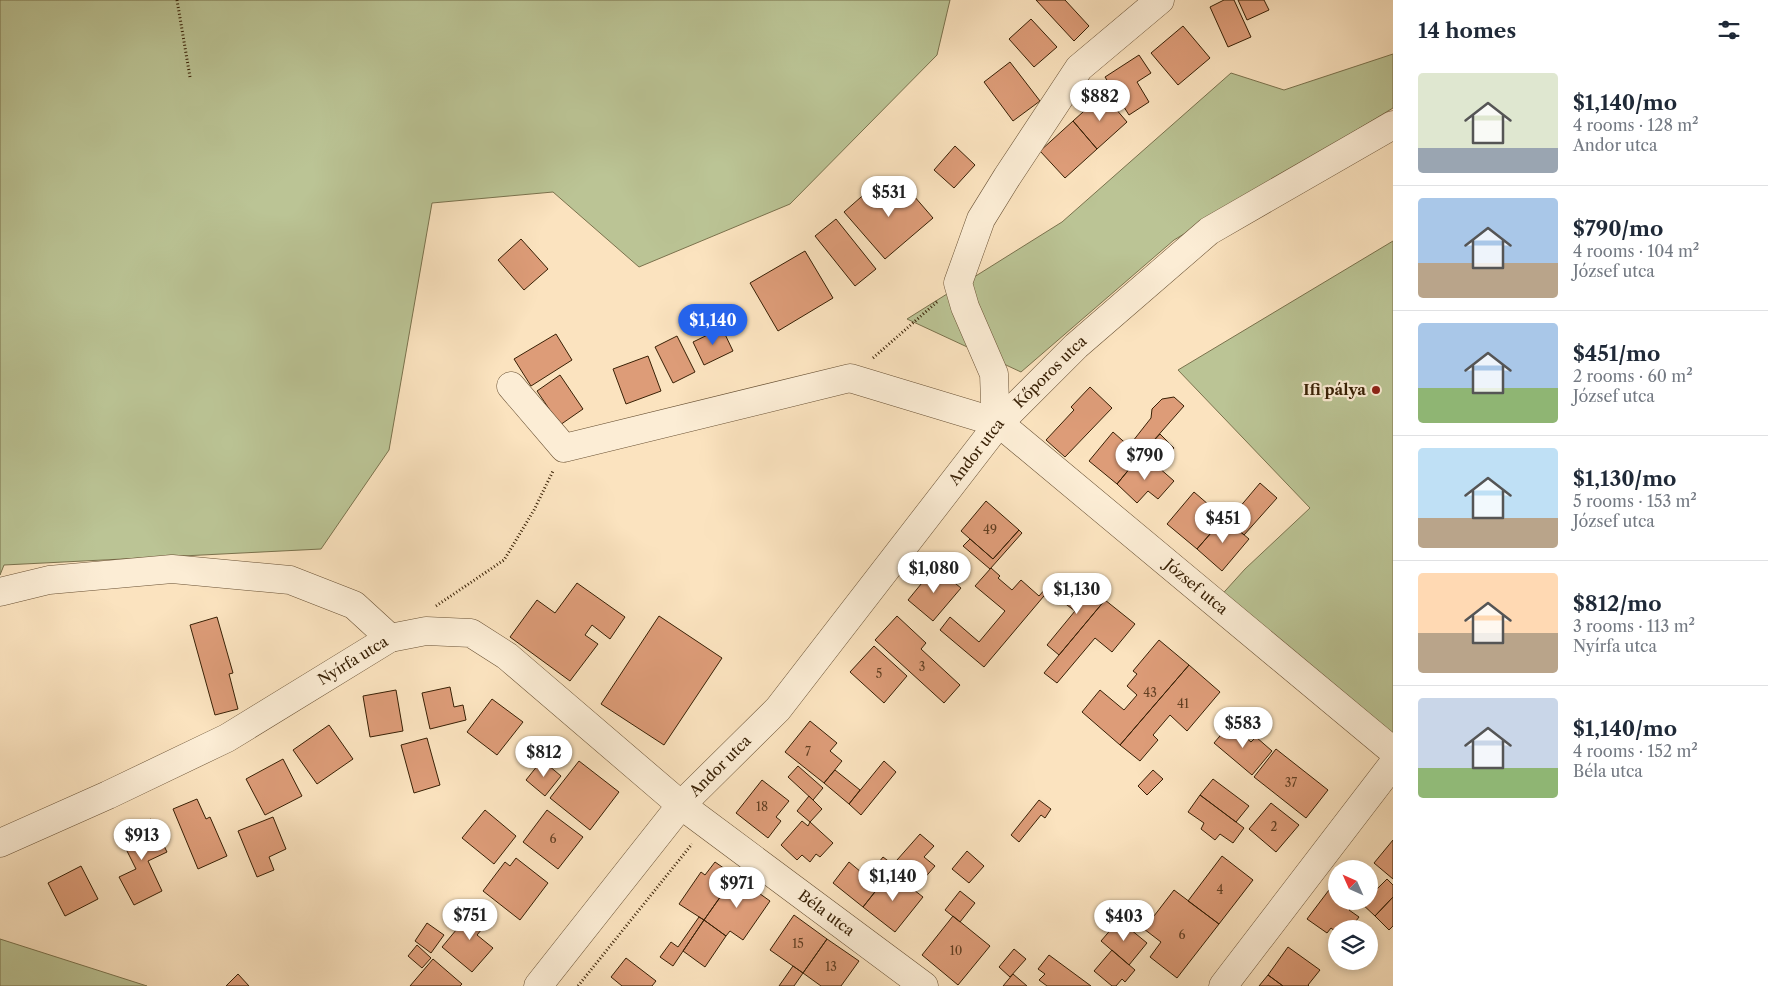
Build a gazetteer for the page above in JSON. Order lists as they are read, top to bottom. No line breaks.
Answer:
{"streets":{"street":["Kőporos utca","Andor utca","József utca","Nyírfa utca","Béla utca"]},"crossings":[["Kőporos utca","Andor utca"],["Kőporos utca","József utca"],["Andor utca","József utca"],["Andor utca","Nyírfa utca"],["Andor utca","Béla utca"],["Nyírfa utca","Béla utca"]],"places":["Ifi pálya"],"house_numbers":["49","3","5","43","41","7","37","18","2","6","4","6","15","10","13"],"north":"top left","page":{"heading":"14 homes","list":[{"name":"$1,140/mo","note":"4 rooms · 128 m² · Andor utca"},{"name":"$790/mo","note":"4 rooms · 104 m² · József utca"},{"name":"$451/mo","note":"2 rooms · 60 m² · József utca"},{"name":"$1,130/mo","note":"5 rooms · 153 m² · József utca"},{"name":"$812/mo","note":"3 rooms · 113 m² · Nyírfa utca"},{"name":"$1,140/mo","note":"4 rooms · 152 m² · Béla utca"}],"price":["$882","$531","$1,140","$790","$451","$1,080","$1,130","$583","$812","$913","$1,140","$971","$751","$403"]}}
